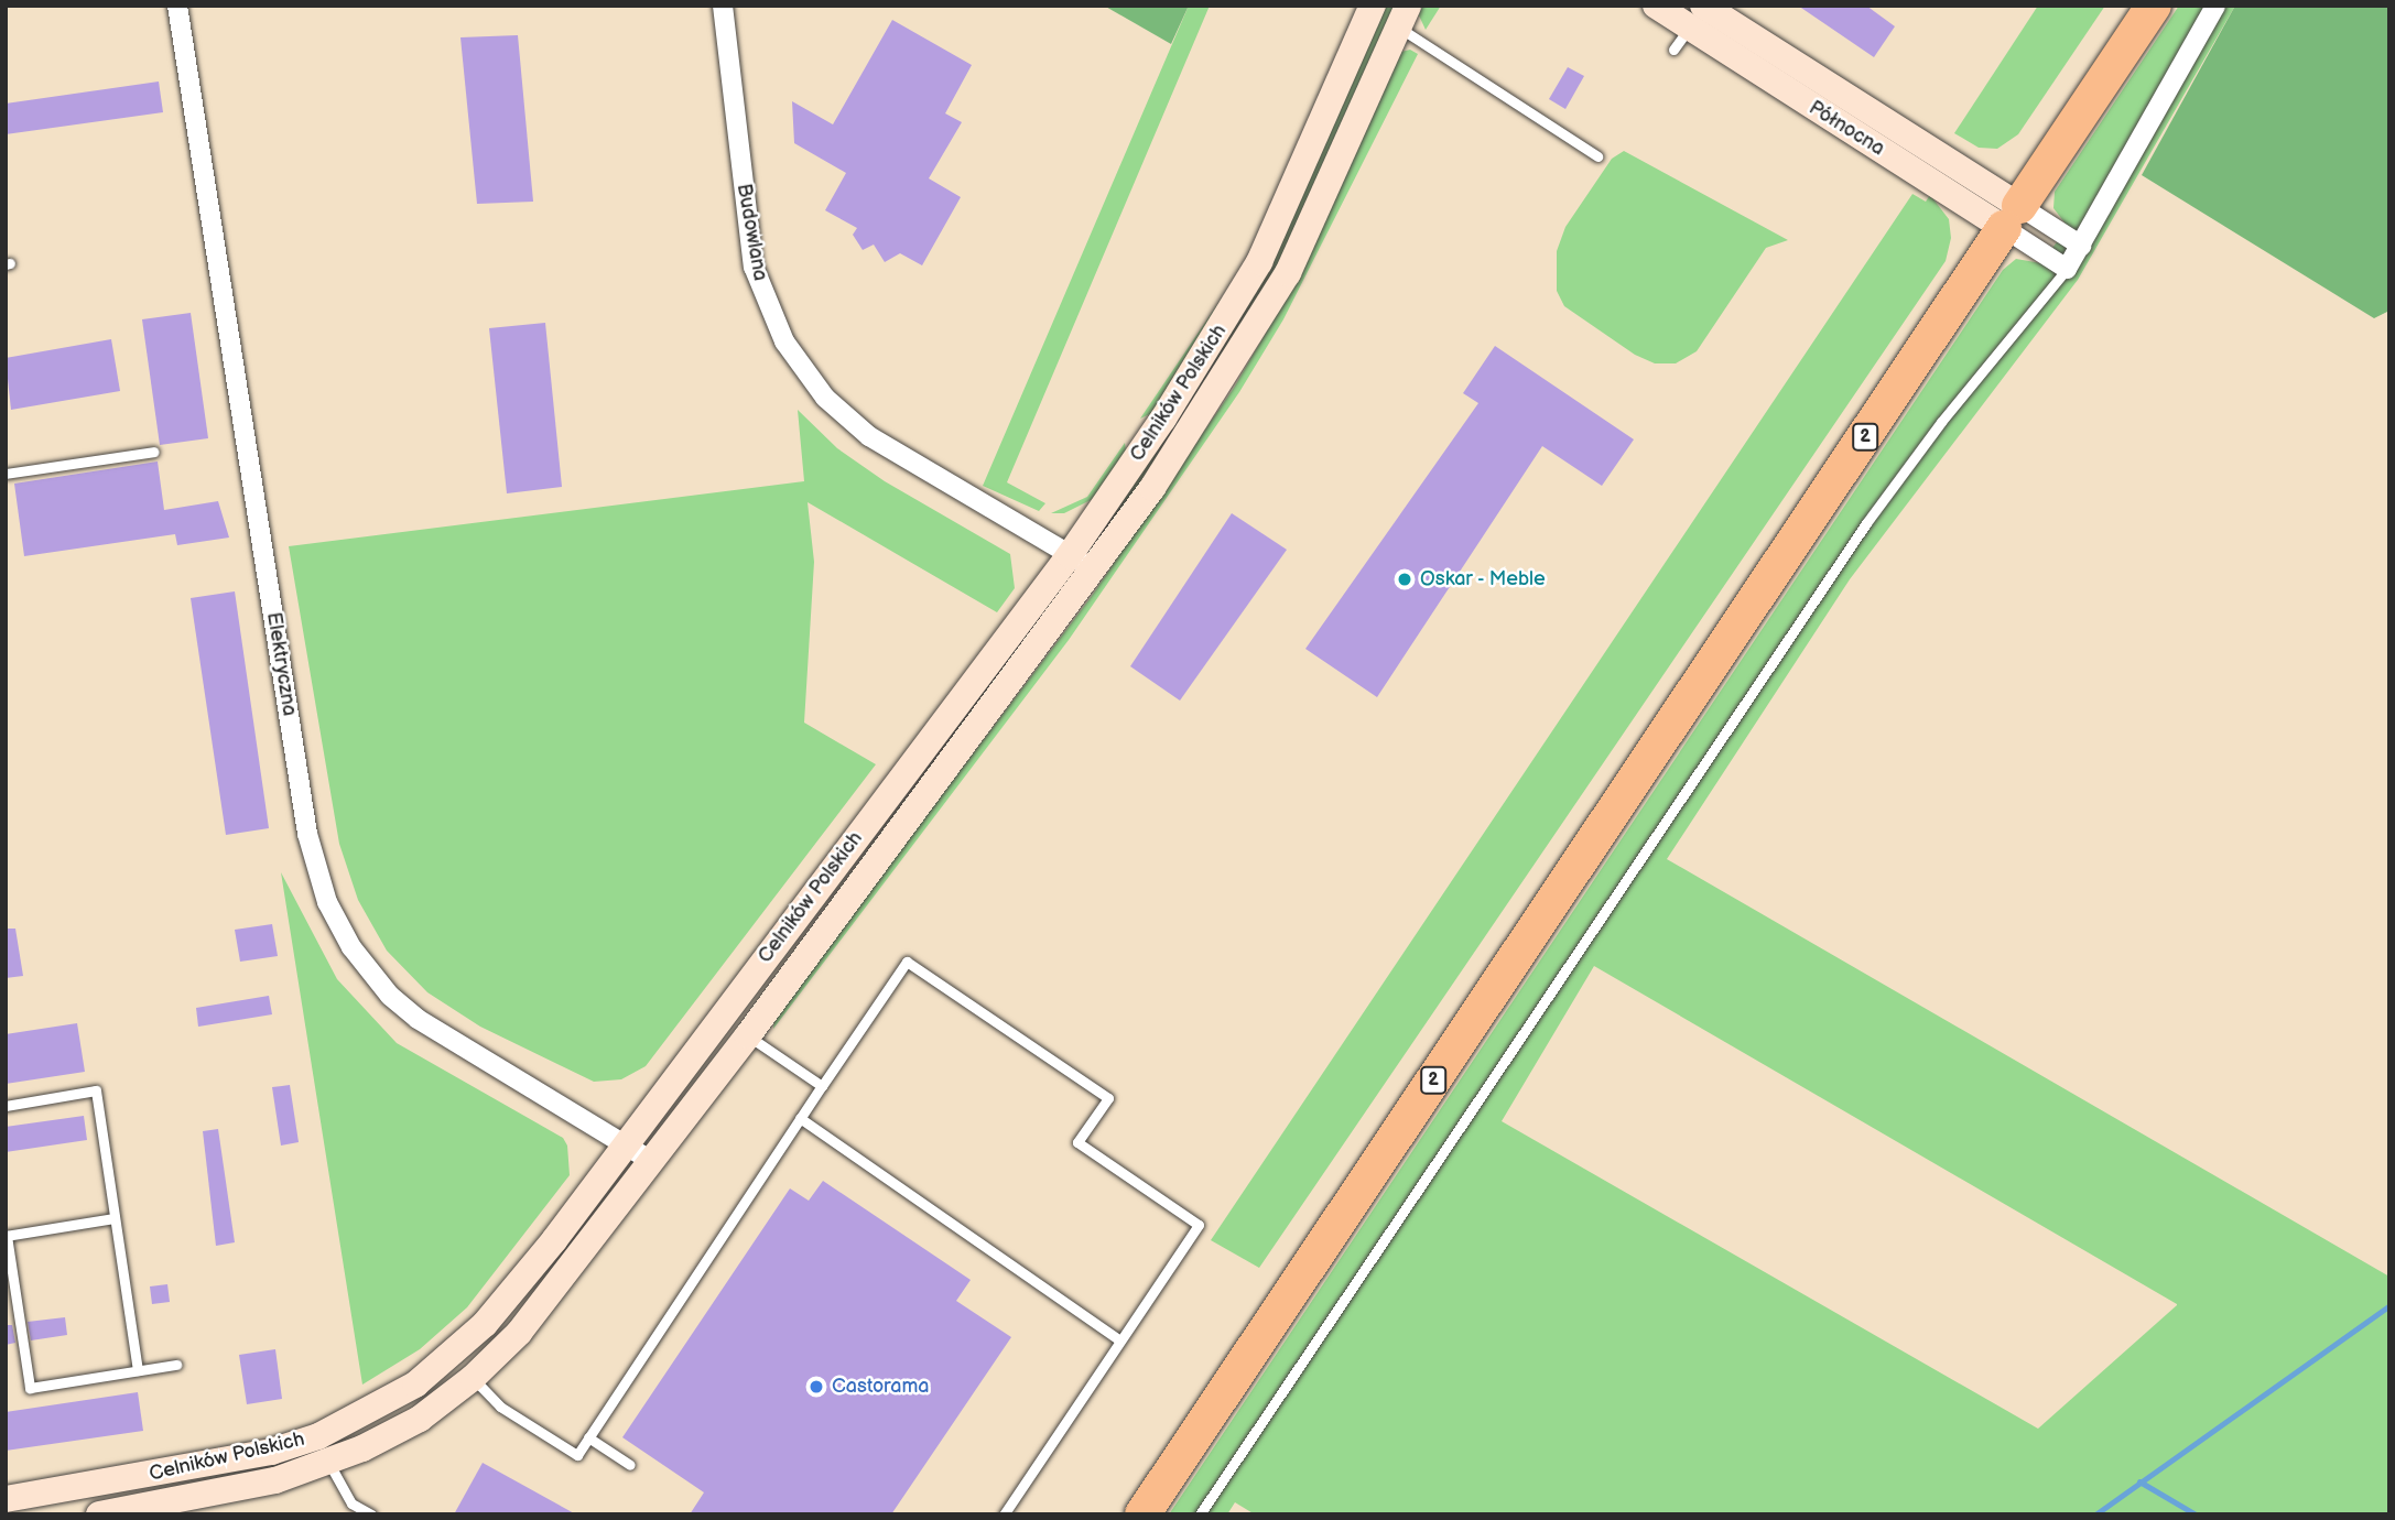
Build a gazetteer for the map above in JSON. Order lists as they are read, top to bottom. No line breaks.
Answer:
{"streets":{"highway":["2"],"street":["Północna","Budowlana","Celników Polskich","Elektryczna"]},"crossings":[["Północna","2"],["Budowlana","Celników Polskich"],["Celników Polskich","Elektryczna"]],"places":["Oskar - Meble","Castorama"]}
